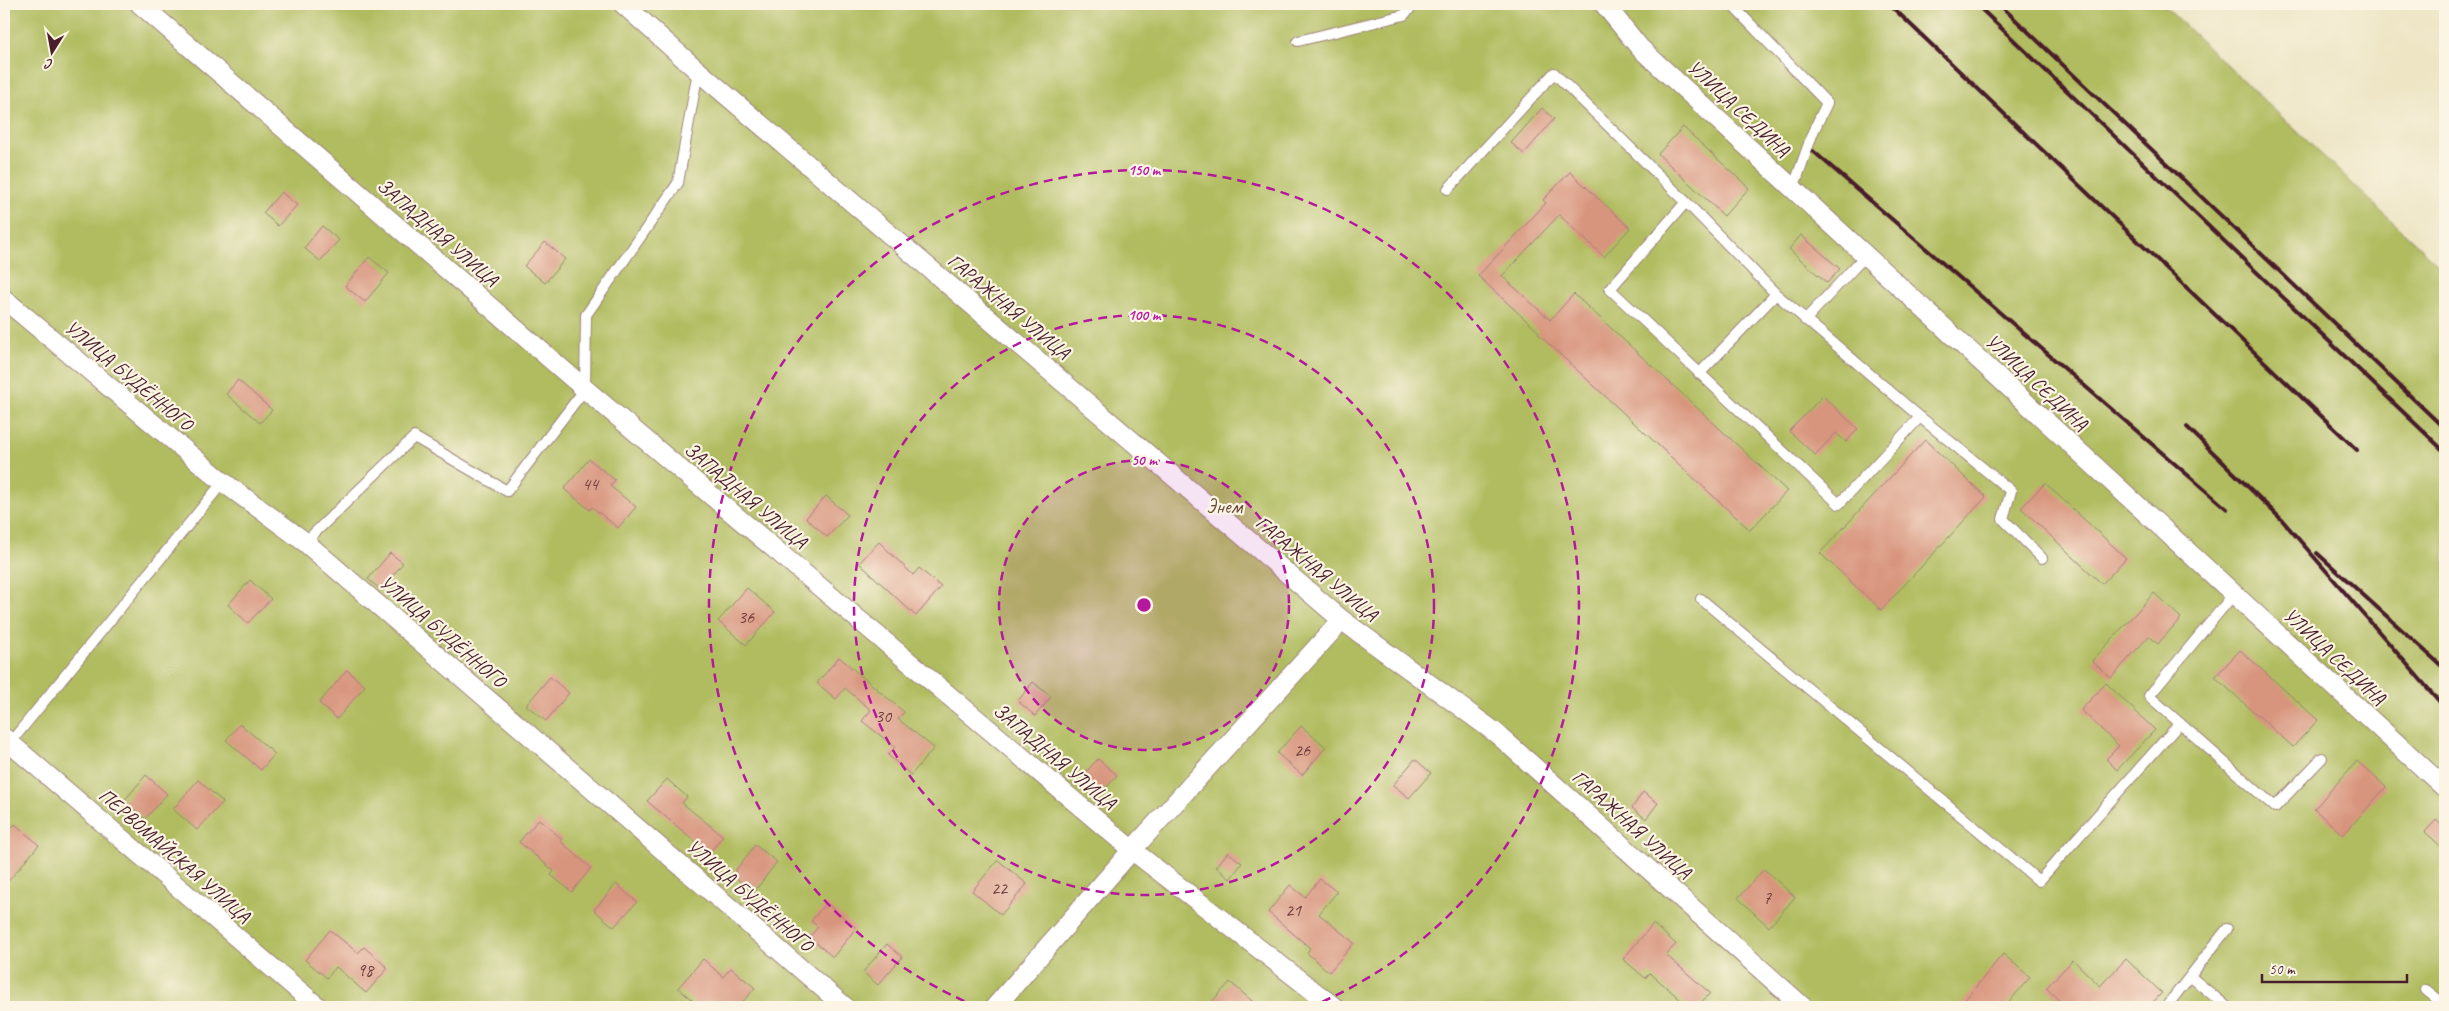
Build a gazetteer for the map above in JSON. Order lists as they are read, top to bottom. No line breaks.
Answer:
{"streets":{"street":["УЛИЦА СЕДИНА","ЗАПАДНАЯ УЛИЦА","ГАРАЖНАЯ УЛИЦА","УЛИЦА БУДЁННОГО","ПЕРВОМАЙСКАЯ УЛИЦА"]},"parks":["Энем"],"house_numbers":["44","36","30","26","22","7","21","98"],"scale_bar":"50 m","north":"bottom","rings":["150 m","100 m","50 m"]}
